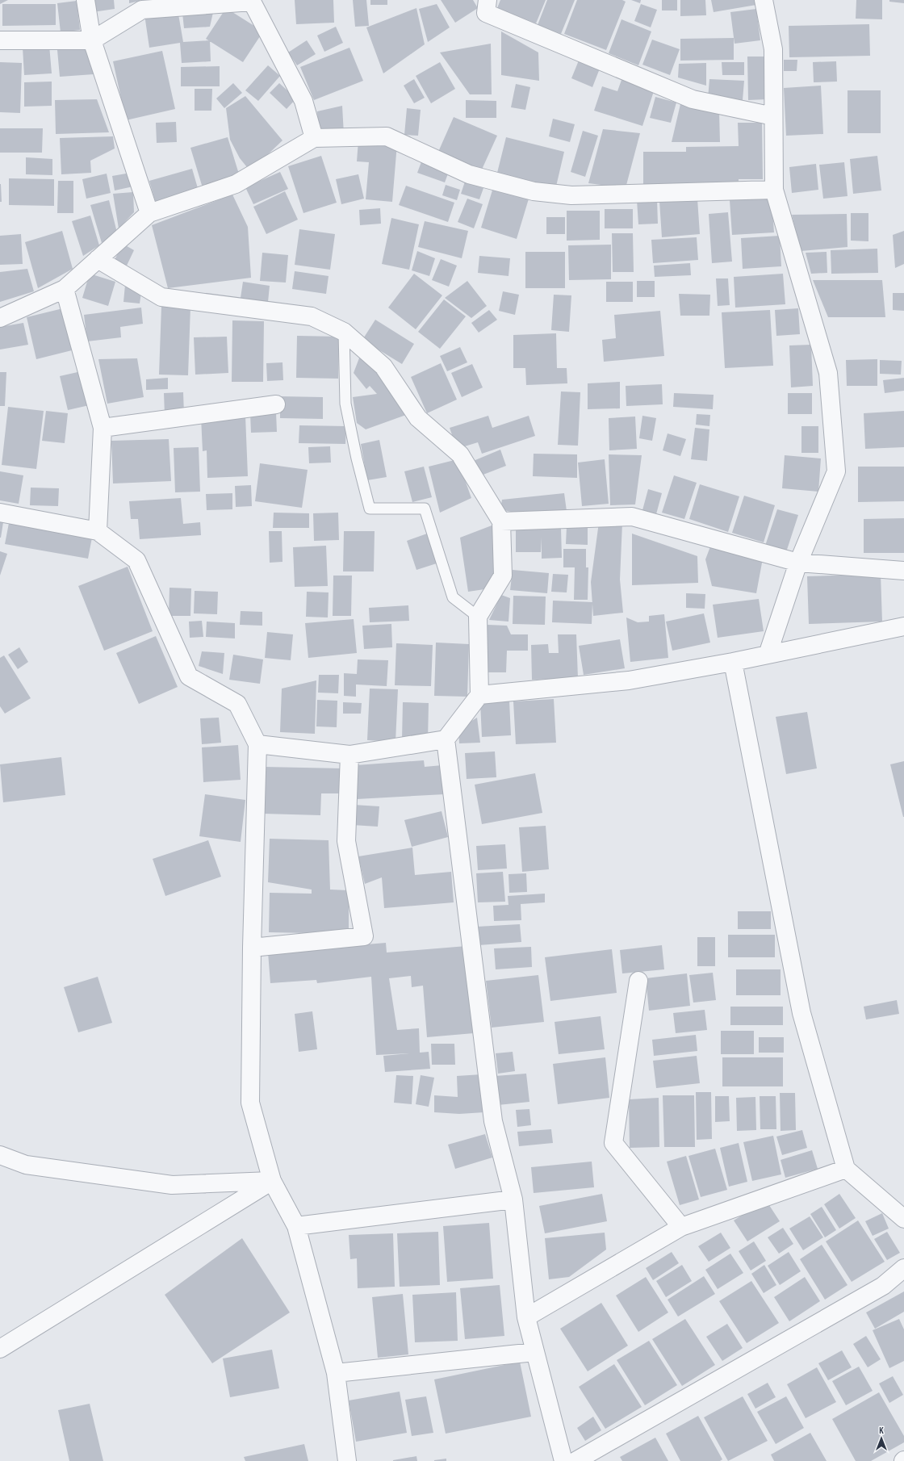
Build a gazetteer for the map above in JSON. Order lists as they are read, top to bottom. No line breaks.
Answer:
{"north":"top"}
